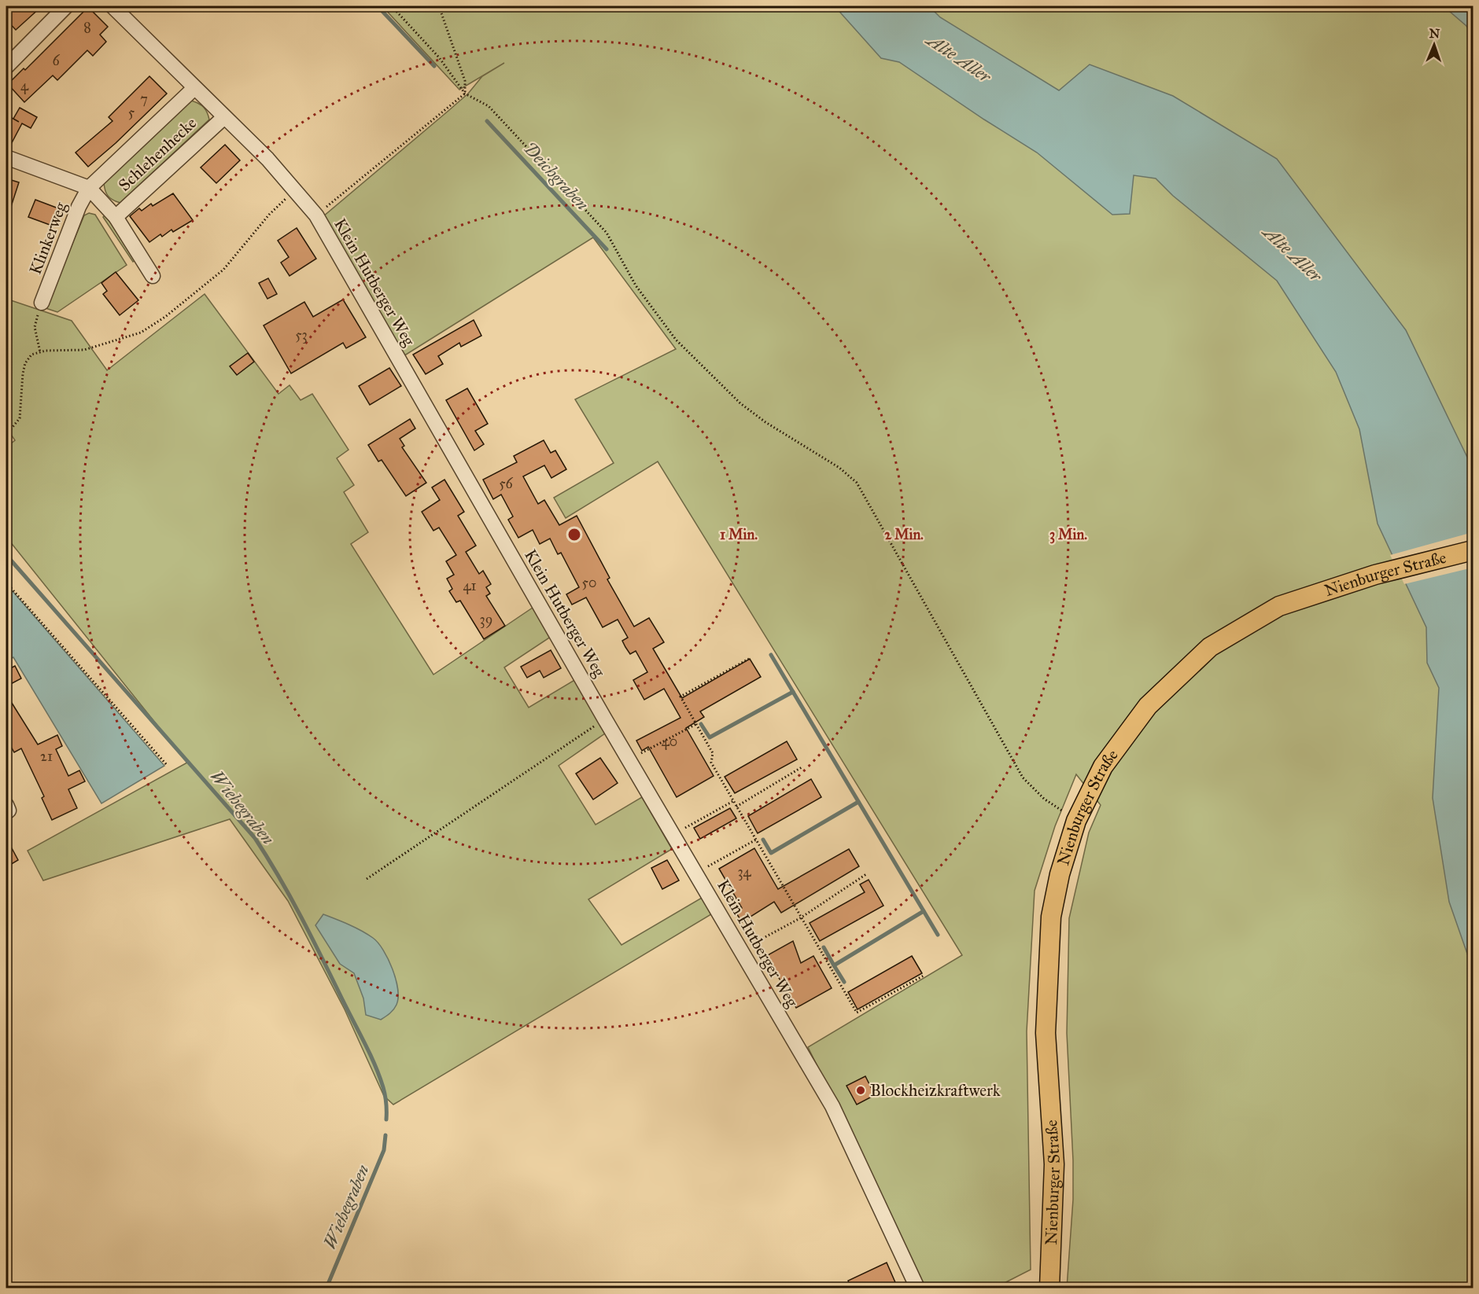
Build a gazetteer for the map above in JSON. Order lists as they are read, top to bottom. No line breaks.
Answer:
{"streets":{"main road":["Nienburger Straße"],"street":["Schlehenhecke","Klinkerweg","Klein Hutberger Weg"]},"crossings":[["Schlehenhecke","Klinkerweg"],["Schlehenhecke","Klein Hutberger Weg"]],"water":["Alte Aller","Deichgraben","Wiehegraben"],"places":["Blockheizkraftwerk"],"house_numbers":["8","6","4","7","5","53","56","50","41","39","40","21","34"],"north":"top","rings":["1 Min.","2 Min.","3 Min."]}
